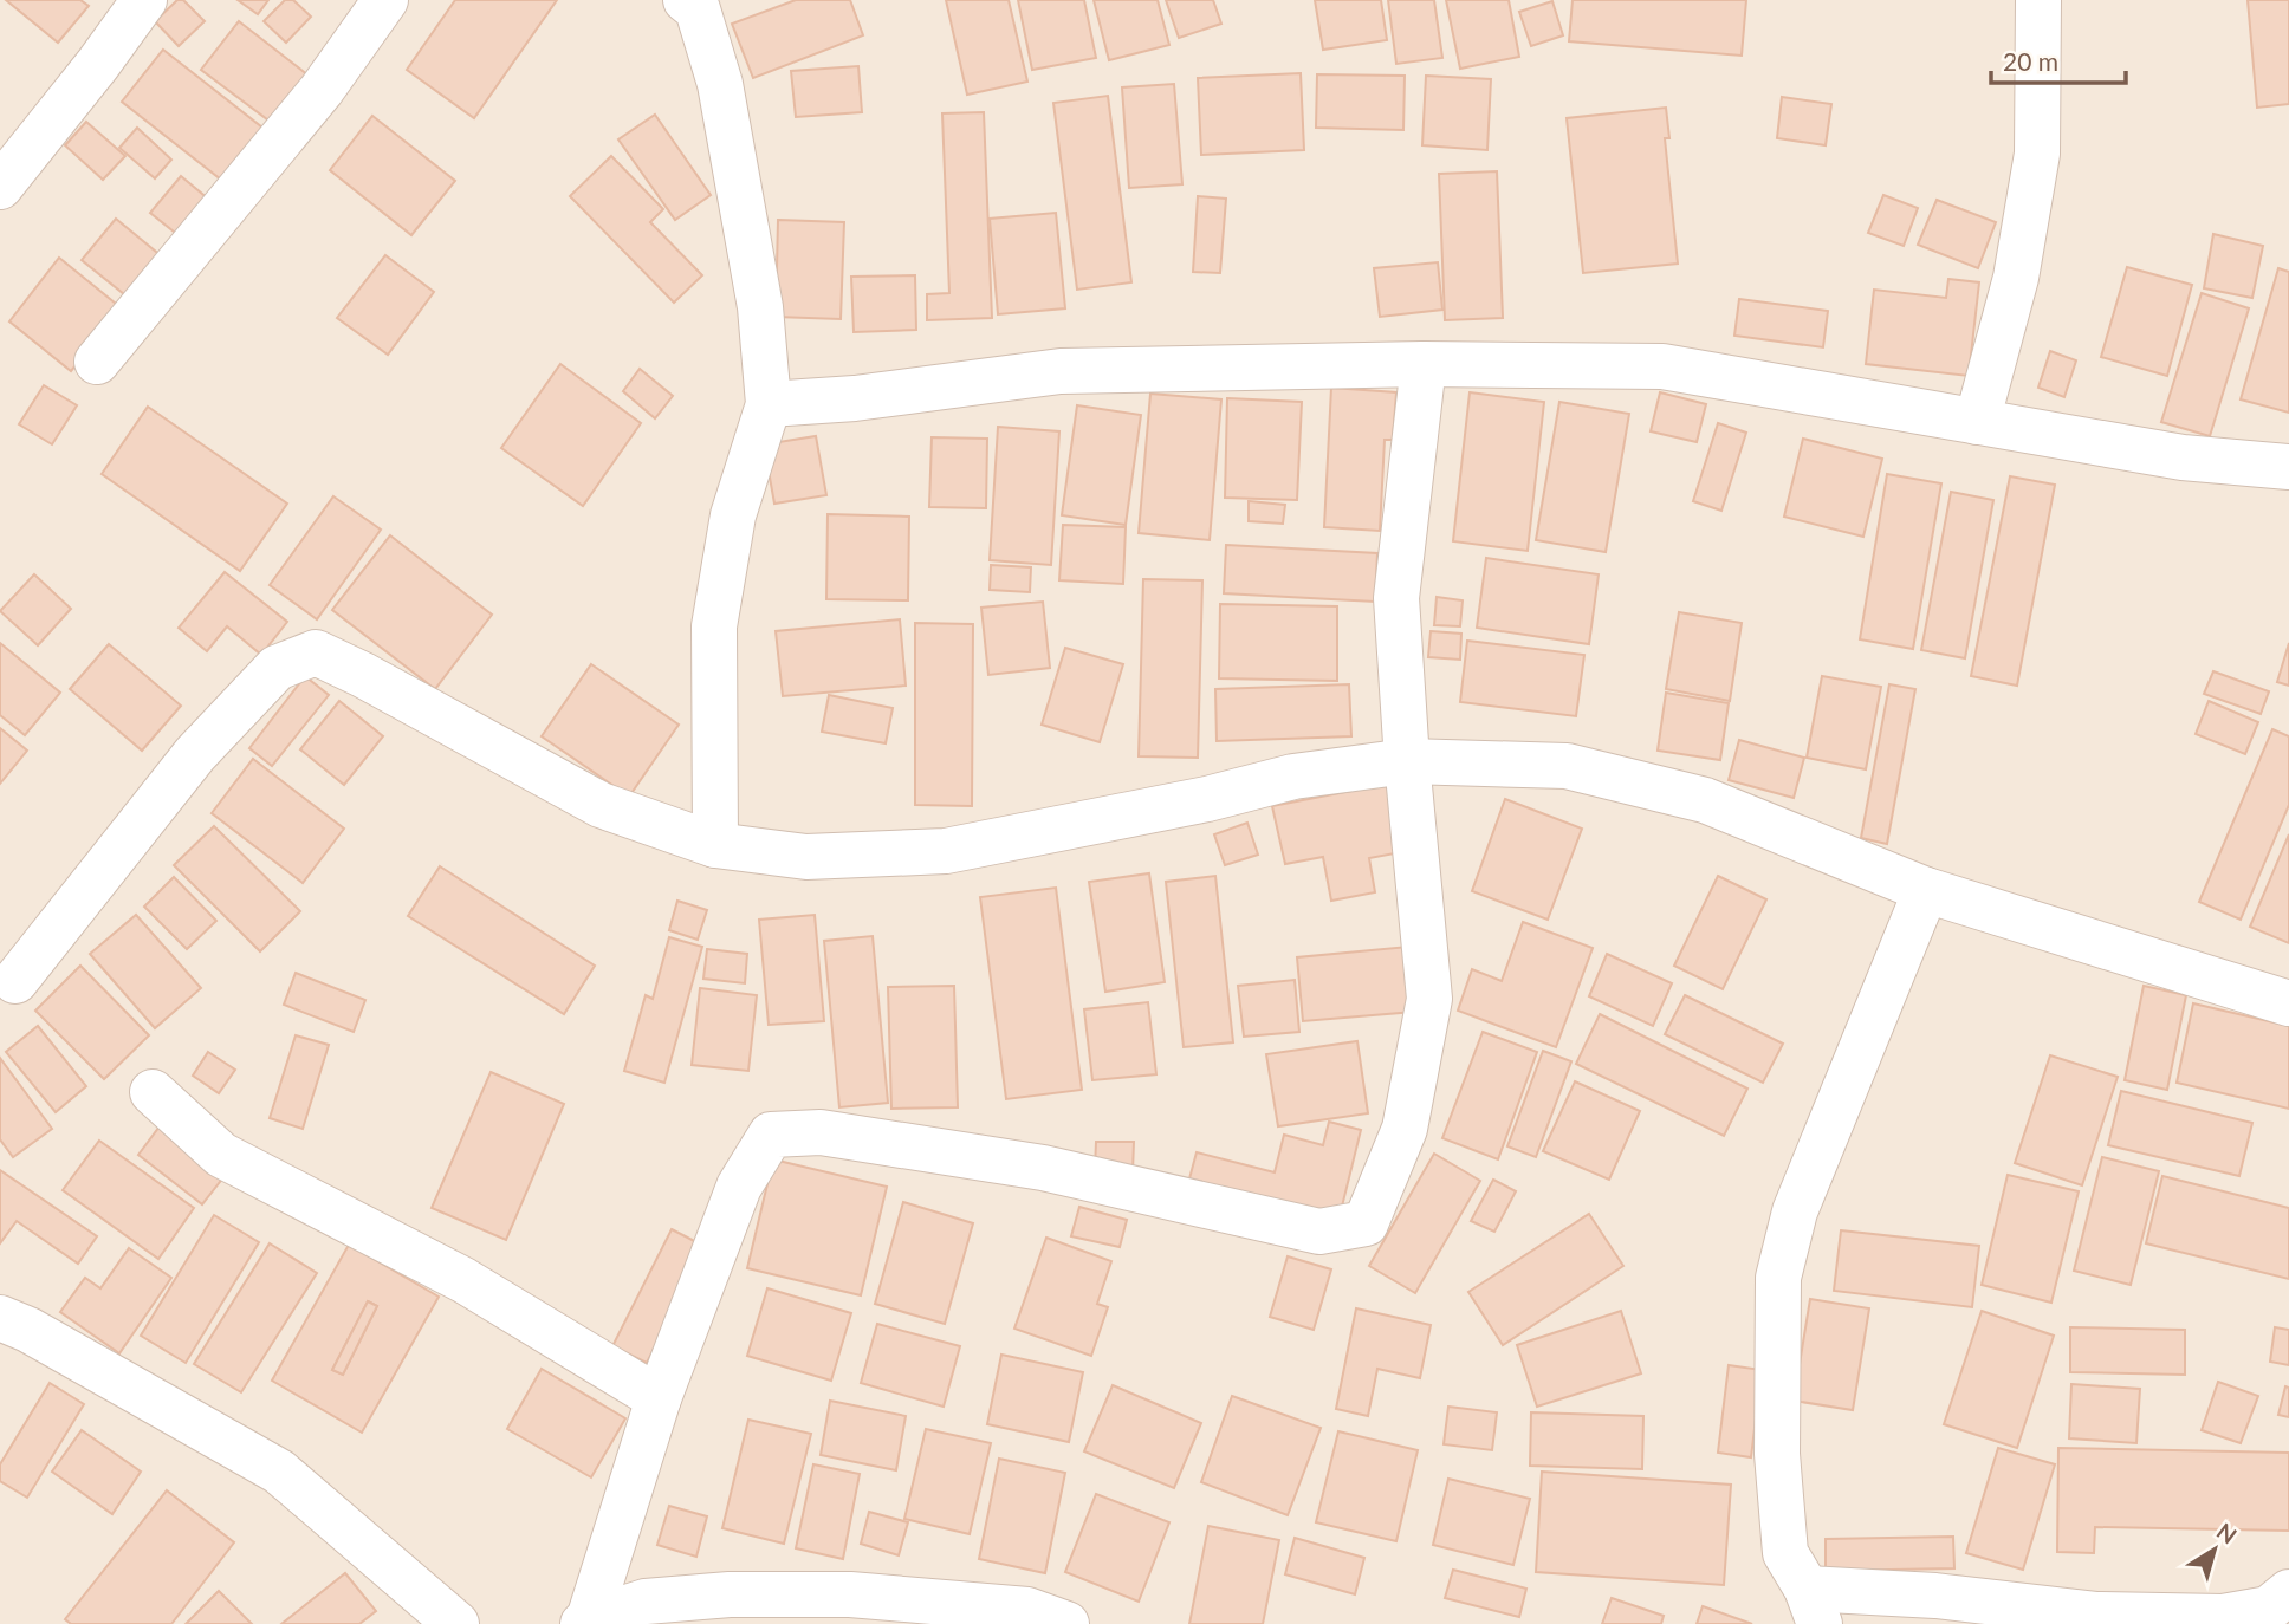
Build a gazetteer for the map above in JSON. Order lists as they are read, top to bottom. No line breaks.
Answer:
{"scale_bar":"20 m","north":"top right"}
